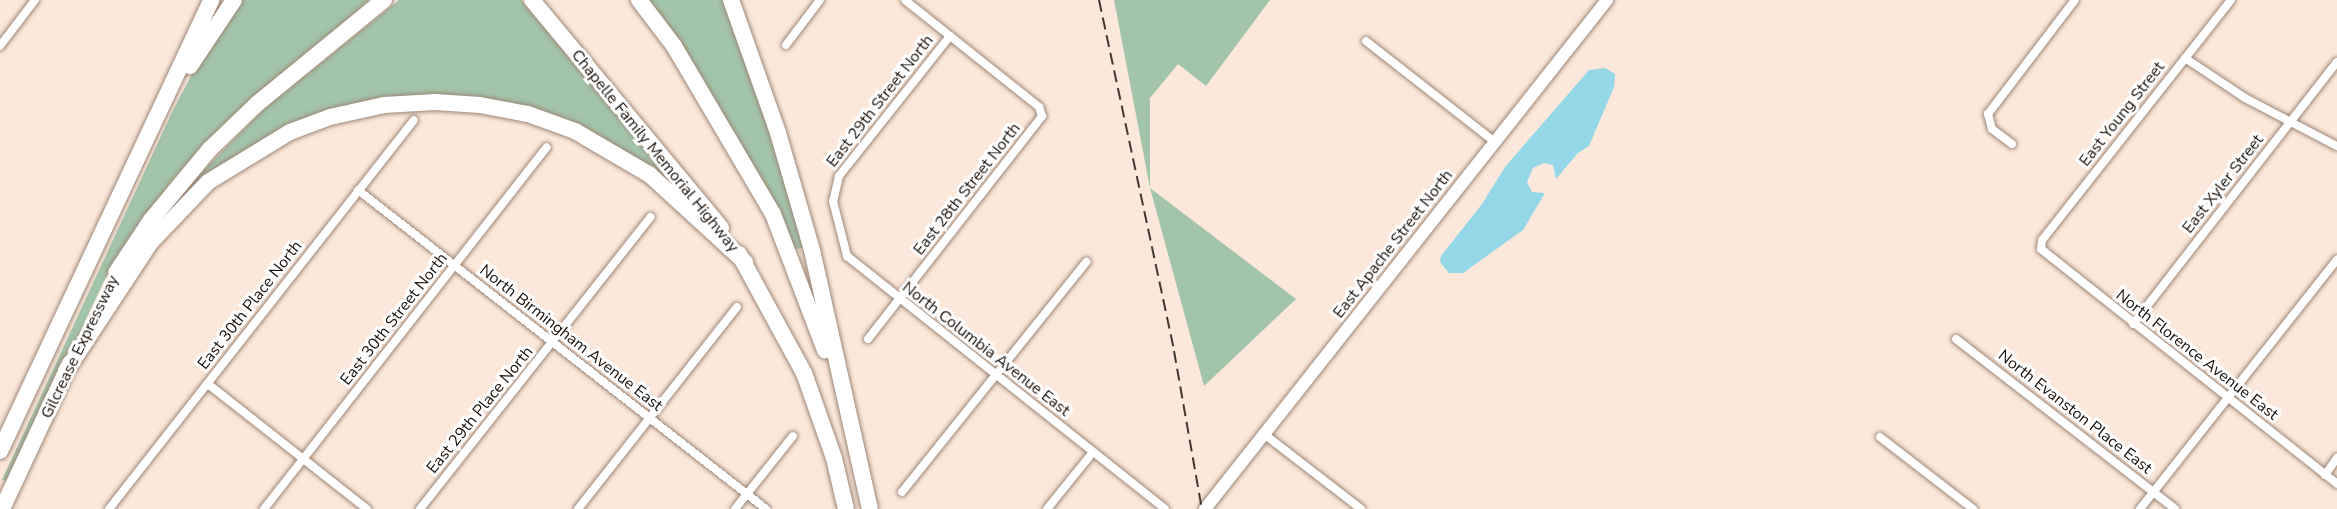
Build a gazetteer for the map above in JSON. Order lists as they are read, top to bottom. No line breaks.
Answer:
{"streets":{"highway":["Chapelle Family Memorial Highway","Gilcrease Expressway"],"main road":["East Apache Street North"],"street":["East 29th Street North","East Young Street","East Xyler Street","East 28th Street North","East 30th Place North","East 30th Street North","North Birmingham Avenue East","North Columbia Avenue East","North Florence Avenue East","East 29th Place North","North Evanston Place East"]},"crossings":[["East 29th Street North","East 28th Street North"],["East 29th Street North","North Columbia Avenue East"],["East Young Street","North Florence Avenue East"],["East Xyler Street","North Florence Avenue East"],["East 28th Street North","North Columbia Avenue East"],["East 30th Place North","North Birmingham Avenue East"],["East 30th Street North","North Birmingham Avenue East"],["North Birmingham Avenue East","East 29th Place North"]]}
